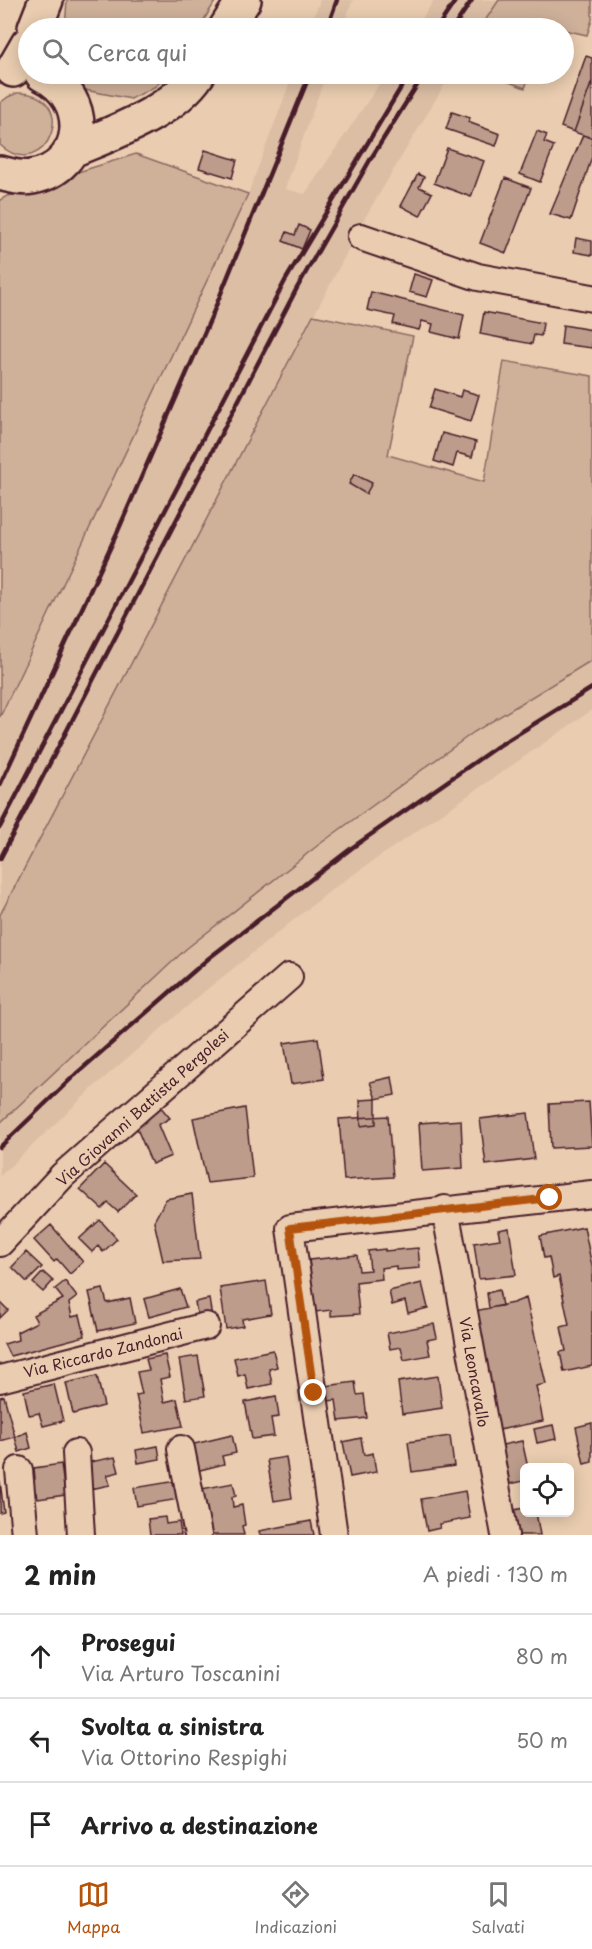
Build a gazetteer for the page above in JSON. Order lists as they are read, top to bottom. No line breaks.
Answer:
{"streets":{"street":["Via Giovanni Battista Pergolesi","Via Riccardo Zandonai","Via Leoncavallo"]},"page":{"search":"Cerca qui","heading":["2 min","A piedi · 130 m"],"list":[["Prosegui","Via Arturo Toscanini","80 m"],["Svolta a sinistra","Via Ottorino Respighi","50 m"],"Arrivo a destinazione"],"nav":["Mappa","Indicazioni","Salvati"]}}
